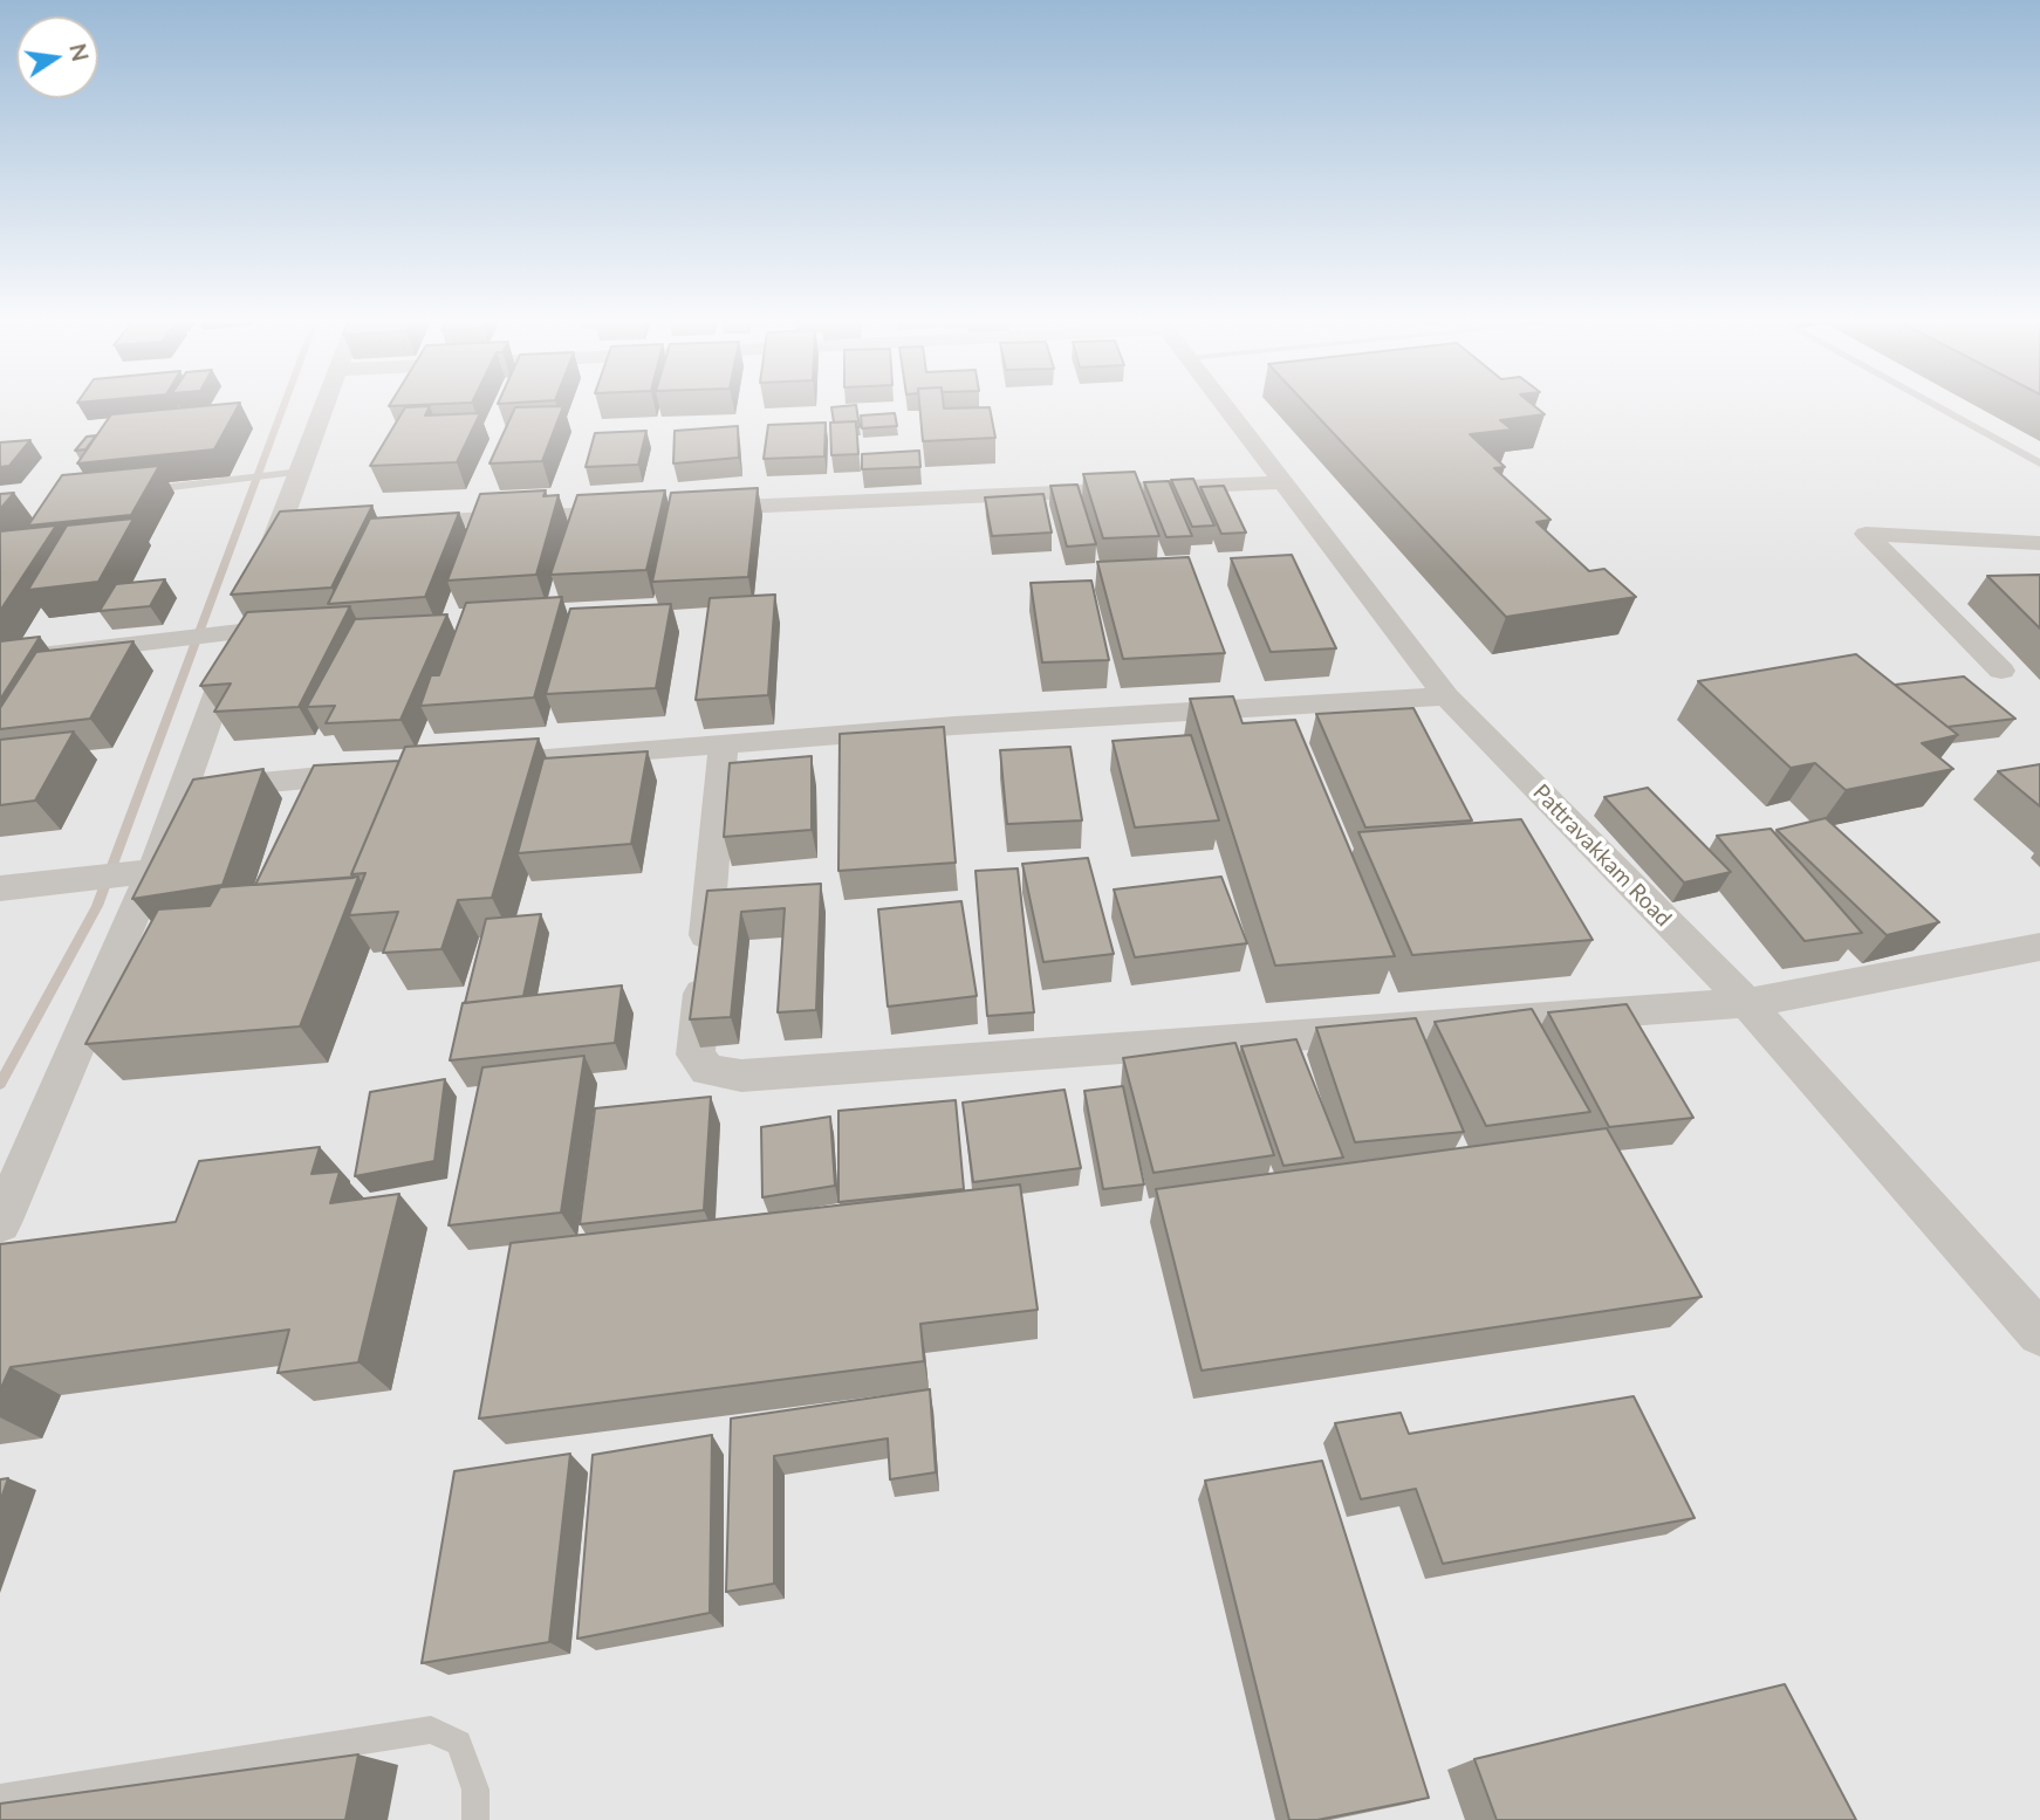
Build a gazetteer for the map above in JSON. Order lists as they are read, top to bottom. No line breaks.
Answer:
{"streets":{"street":["Pattravakkam Road"]},"north":"right"}
